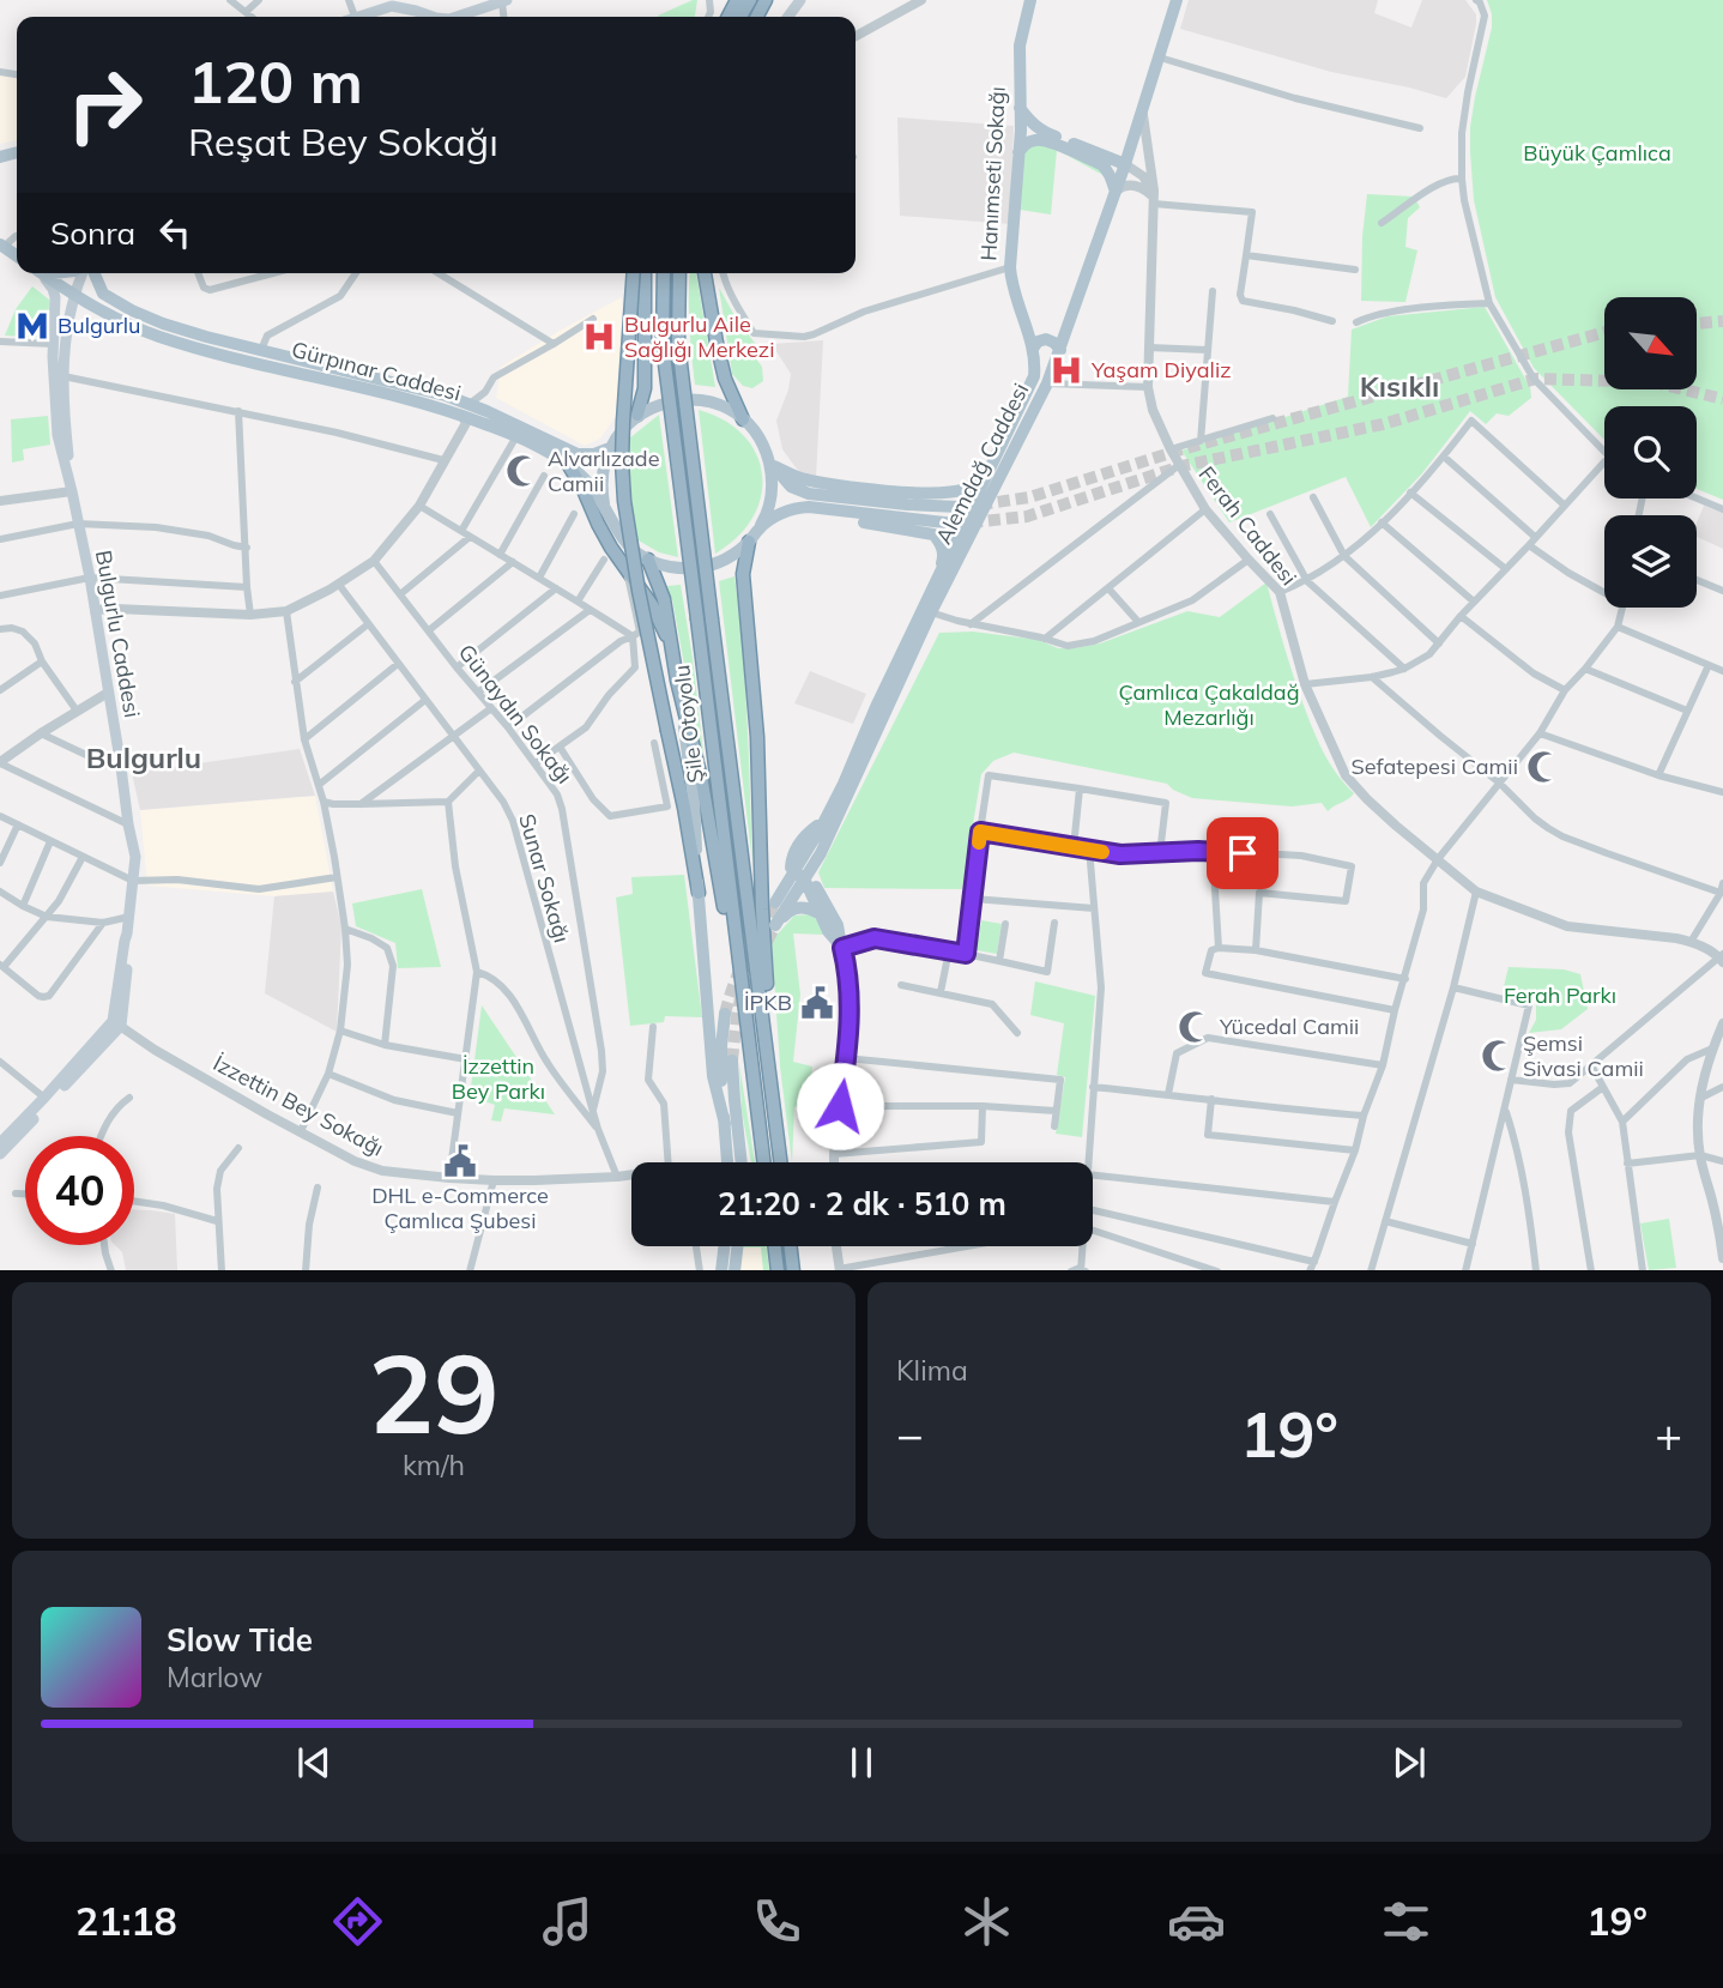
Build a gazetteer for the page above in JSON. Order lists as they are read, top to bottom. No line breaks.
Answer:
{"streets":{"highway":["Şile Otoyolu"],"main road":["Hanımseti Sokağı","Gürpınar Caddesi","Alemdağ Caddesi","Bulgurlu Caddesi"],"street":["Ferah Caddesi","Günaydın Sokağı","Sunar Sokağı","İzzettin Bey Sokağı"]},"crossings":[["Hanımseti Sokağı","Alemdağ Caddesi"],["Gürpınar Caddesi","Bulgurlu Caddesi"],["Alemdağ Caddesi","Ferah Caddesi"],["Bulgurlu Caddesi","İzzettin Bey Sokağı"],["Günaydın Sokağı","Sunar Sokağı"],["Sunar Sokağı","İzzettin Bey Sokağı"]],"districts":["Kısıklı","Bulgurlu"],"parks":["Büyük Çamlıca","Çamlıca Çakaldağ Mezarlığı","Ferah Parkı","İzzettin Bey Parkı"],"places":{"metro station":["Bulgurlu"],"hospital":["Bulgurlu Aile Sağlığı Merkezi","Yaşam Diyaliz"],"mosque":["Alvarlızade Camii","Sefatepesi Camii","Yücedal Camii","Şemsi Sivasi Camii"],"public building":["İPKB","DHL e-Commerce Çamlıca Şubesi"]},"north":"bottom right","page":{"turn":["120 m","Reşat Bey Sokağı"],"then":"Sonra","limit":"40","trip":"21:20 · 2 dk · 510 m","tile":[["29","km/h"],"Klima"],"heat":["−","19°","+"],"song":["Slow Tide","Marlow"],"tabs":["21:18","19°"]}}
